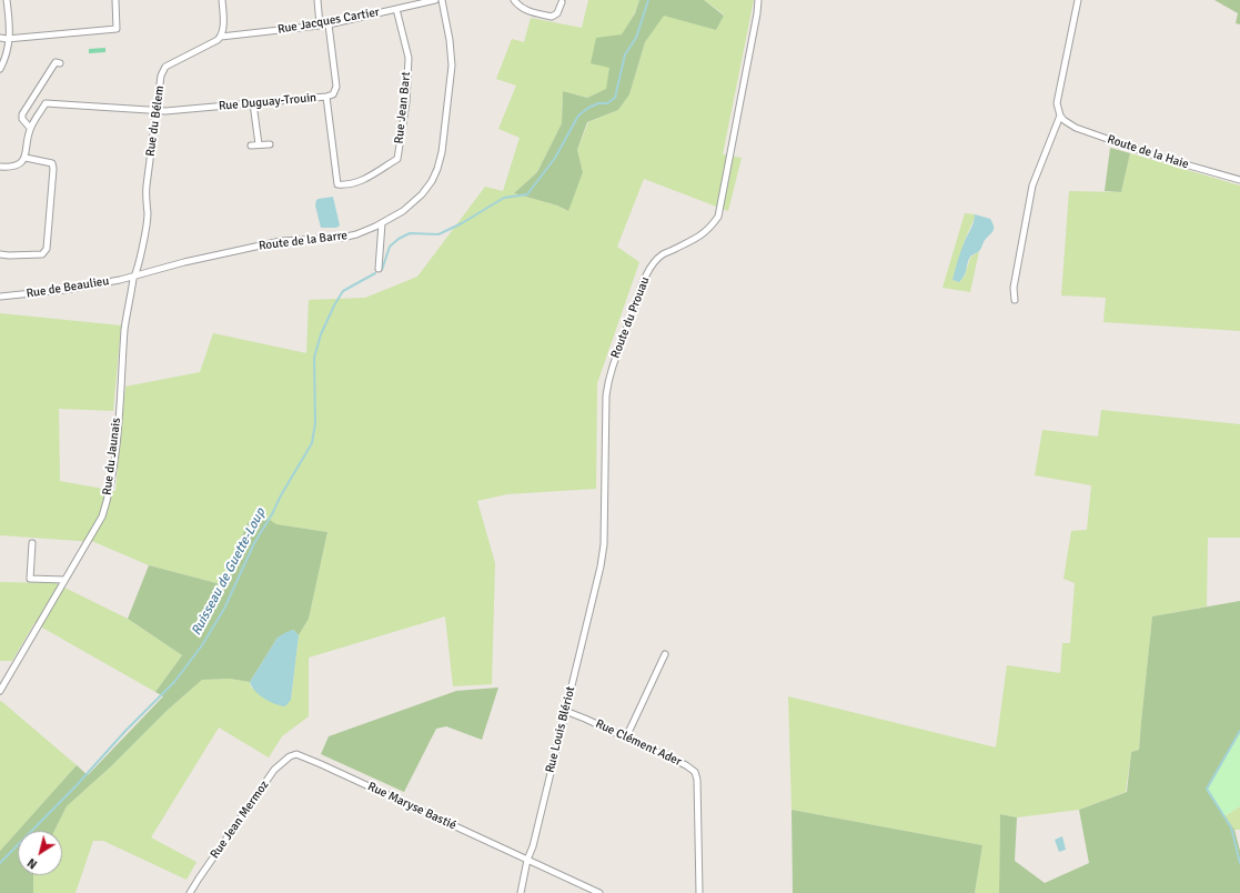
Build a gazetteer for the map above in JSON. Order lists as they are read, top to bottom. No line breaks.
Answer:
{"streets":{"street":["Rue Jacques Cartier","Rue Duguay-Trouin","Rue Jean Bart","Rue du Bélem","Route de la Haie","Route de la Barre","Rue de Beaulieu","Route du Prouau","Rue du Jaunais","Rue Louis Blériot","Rue Clément Ader","Rue Maryse Bastié","Rue Jean Mermoz"]},"crossings":[["Rue Jacques Cartier","Rue Duguay-Trouin"],["Rue Jacques Cartier","Rue Jean Bart"],["Rue Jacques Cartier","Rue du Bélem"],["Rue Duguay-Trouin","Rue Jean Bart"],["Rue Duguay-Trouin","Rue du Bélem"],["Rue du Bélem","Route de la Barre"],["Rue du Bélem","Rue de Beaulieu"],["Rue du Bélem","Rue du Jaunais"],["Route de la Barre","Rue de Beaulieu"],["Route de la Barre","Rue du Jaunais"],["Rue de Beaulieu","Rue du Jaunais"],["Route du Prouau","Rue Louis Blériot"],["Rue Louis Blériot","Rue Clément Ader"],["Rue Louis Blériot","Rue Maryse Bastié"],["Rue Maryse Bastié","Rue Jean Mermoz"]],"water":["Ruisseau de Guette-Loup"],"north":"bottom left"}
